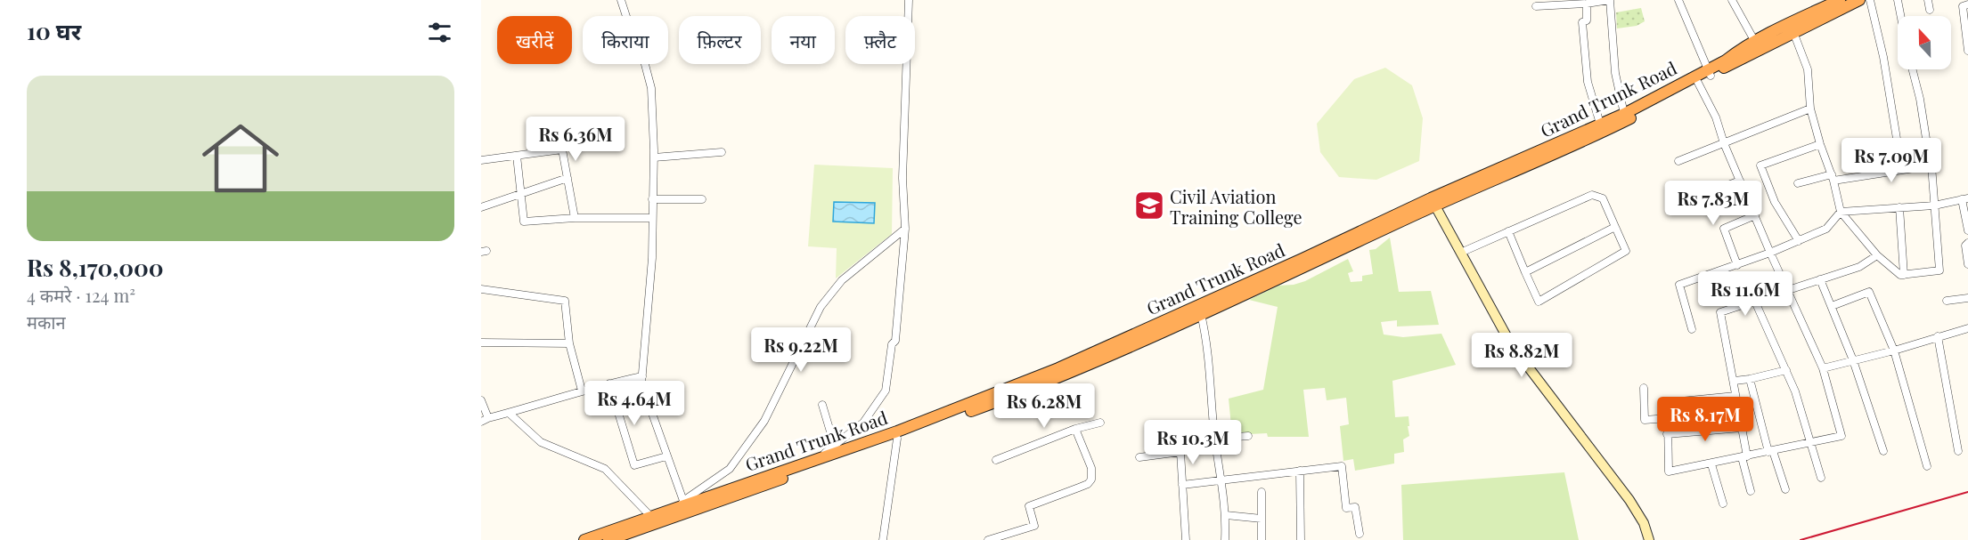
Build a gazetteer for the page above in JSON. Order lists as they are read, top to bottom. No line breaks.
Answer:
{"streets":{"highway":["Grand Trunk Road"]},"places":{"school or university":["Civil Aviation Training College"]},"north":"top","page":{"heading":"10 घर","chip":["खरीदें","किराया","फ़िल्टर","नया","फ़्लैट"],"list":[{"name":"Rs 8,170,000","note":"4 कमरे · 124 m² · मकान"}],"price":["Rs 6.36M","Rs 7.09M","Rs 7.83M","Rs 11.6M","Rs 9.22M","Rs 8.82M","Rs 4.64M","Rs 6.28M","Rs 8.17M","Rs 10.3M"]}}
